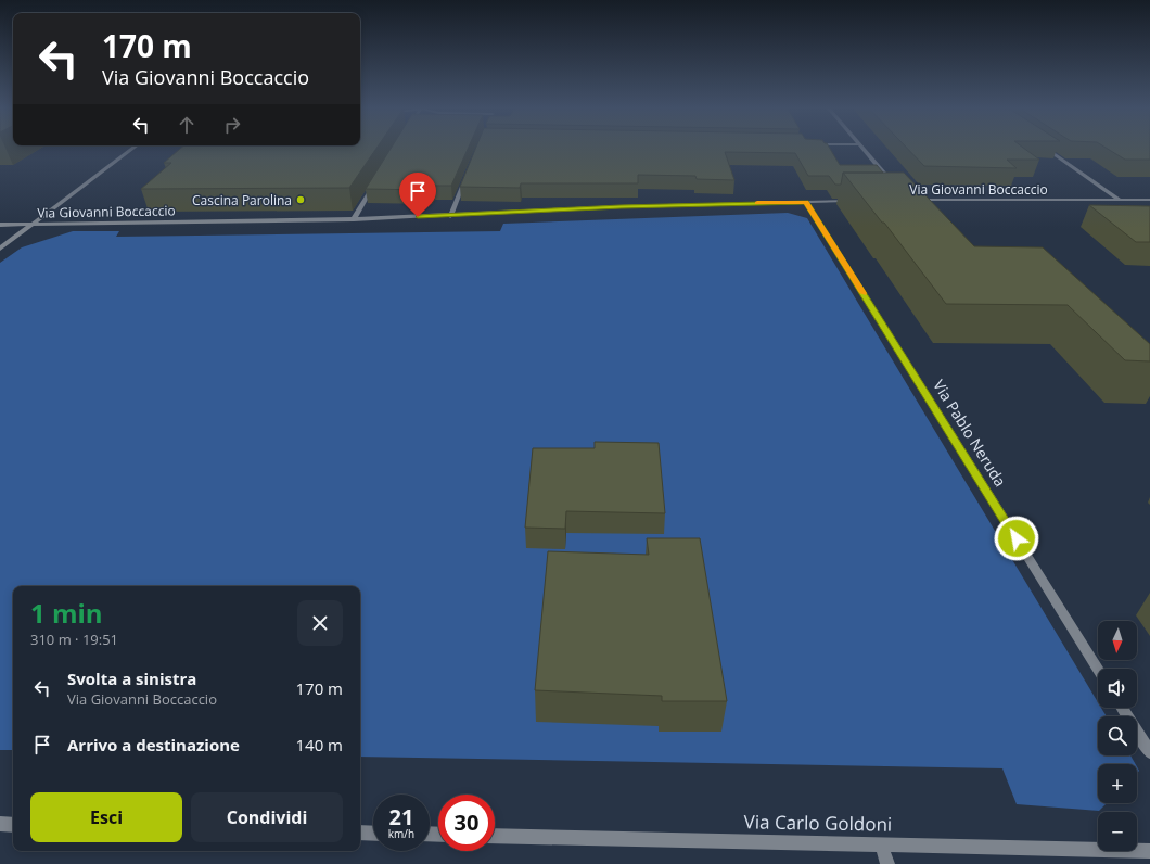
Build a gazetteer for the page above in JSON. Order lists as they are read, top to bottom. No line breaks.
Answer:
{"streets":{"street":["Via Giovanni Boccaccio","Via Pablo Neruda","Via Carlo Goldoni"]},"crossings":[["Via Giovanni Boccaccio","Via Pablo Neruda"]],"places":["Cascina Parolina"],"north":"bottom","page":{"turn":["170 m","Via Giovanni Boccaccio"],"heading":["1 min","310 m · 19:51"],"map_buttons":["+","−"],"list":[{"name":"Svolta a sinistra","note":"Via Giovanni Boccaccio","value":"170 m"},{"name":"Arrivo a destinazione","value":"140 m"}],"buttons":["Esci","Condividi"],"speed":"21 km/h","limit":"30"}}
